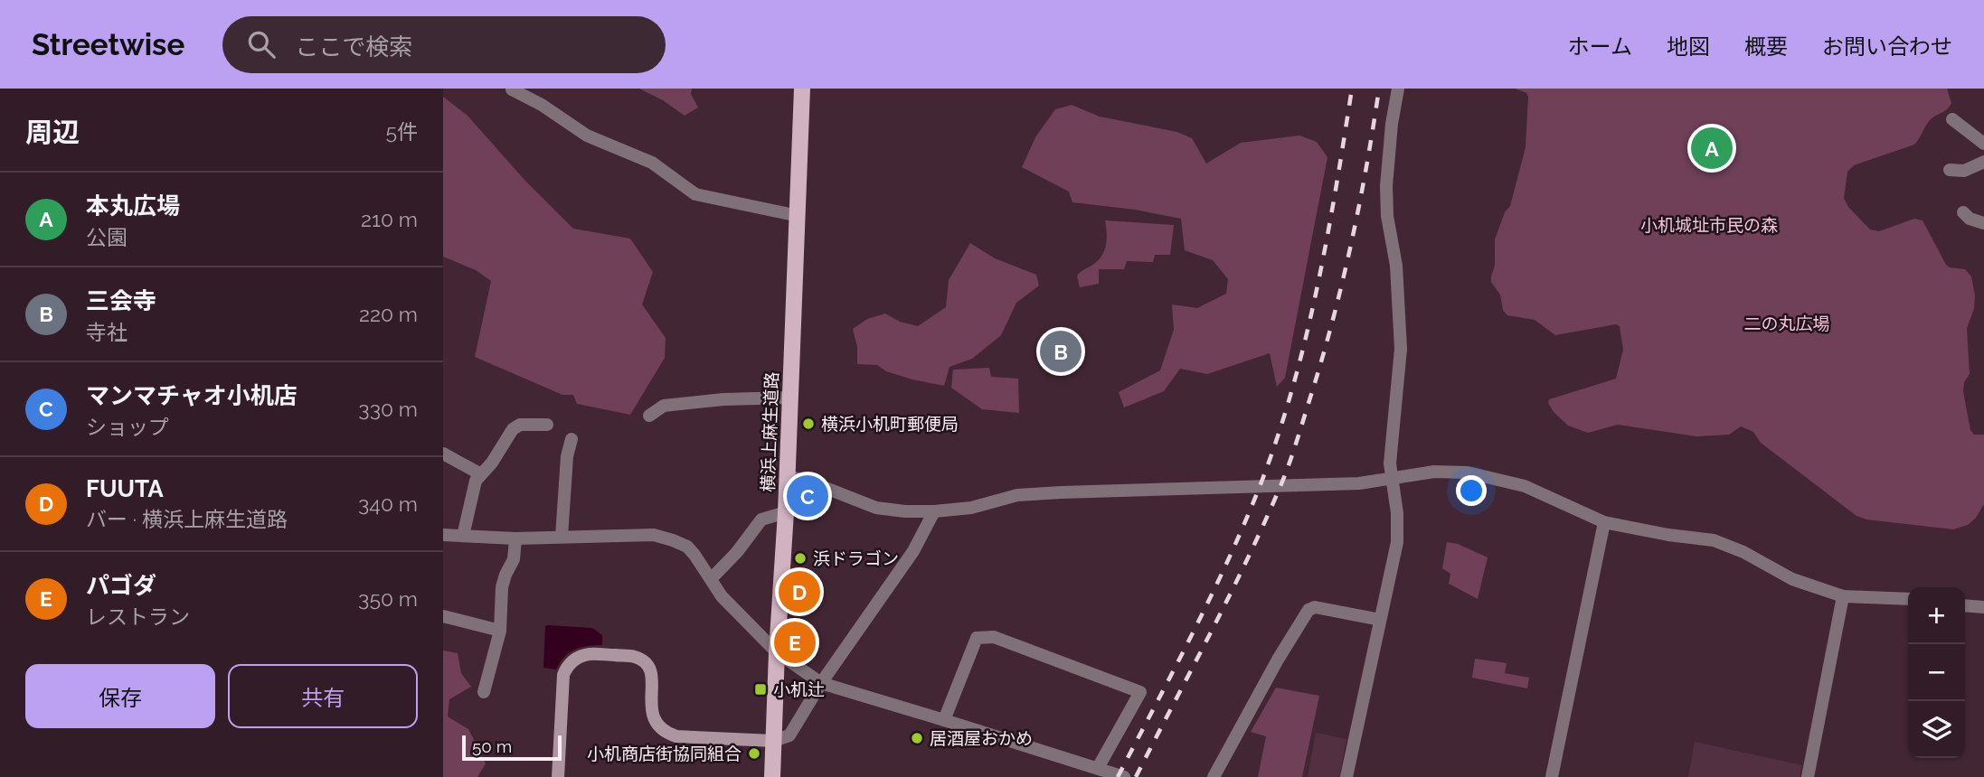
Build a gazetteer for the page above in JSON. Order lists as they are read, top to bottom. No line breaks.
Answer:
{"streets":{"main road":["横浜上麻生道路"]},"parks":["小机城址市民の森","二の丸広場"],"places":{"other":["横浜小机町郵便局","浜ドラゴン","居酒屋おかめ","小机商店街協同組合"],"transit":["小机辻"]},"scale_bar":"50 m","page":{"header":"Streetwise","search":"ここで検索","nav":["ホーム","地図","概要","お問い合わせ"],"heading":["周辺","5件"],"pins":["A","B","C","D","E"],"list":[{"mark":"A","name":"本丸広場","note":"公園","value":"210 m"},{"mark":"B","name":"三会寺","note":"寺社","value":"220 m"},{"mark":"C","name":"マンマチャオ小机店","note":"ショップ","value":"330 m"},{"mark":"D","name":"FUUTA","note":"バー · 横浜上麻生道路","value":"340 m"},{"mark":"E","name":"パゴダ","note":"レストラン","value":"350 m"}],"map_buttons":["+","−"],"buttons":["保存","共有"],"scale":"50 m"}}
